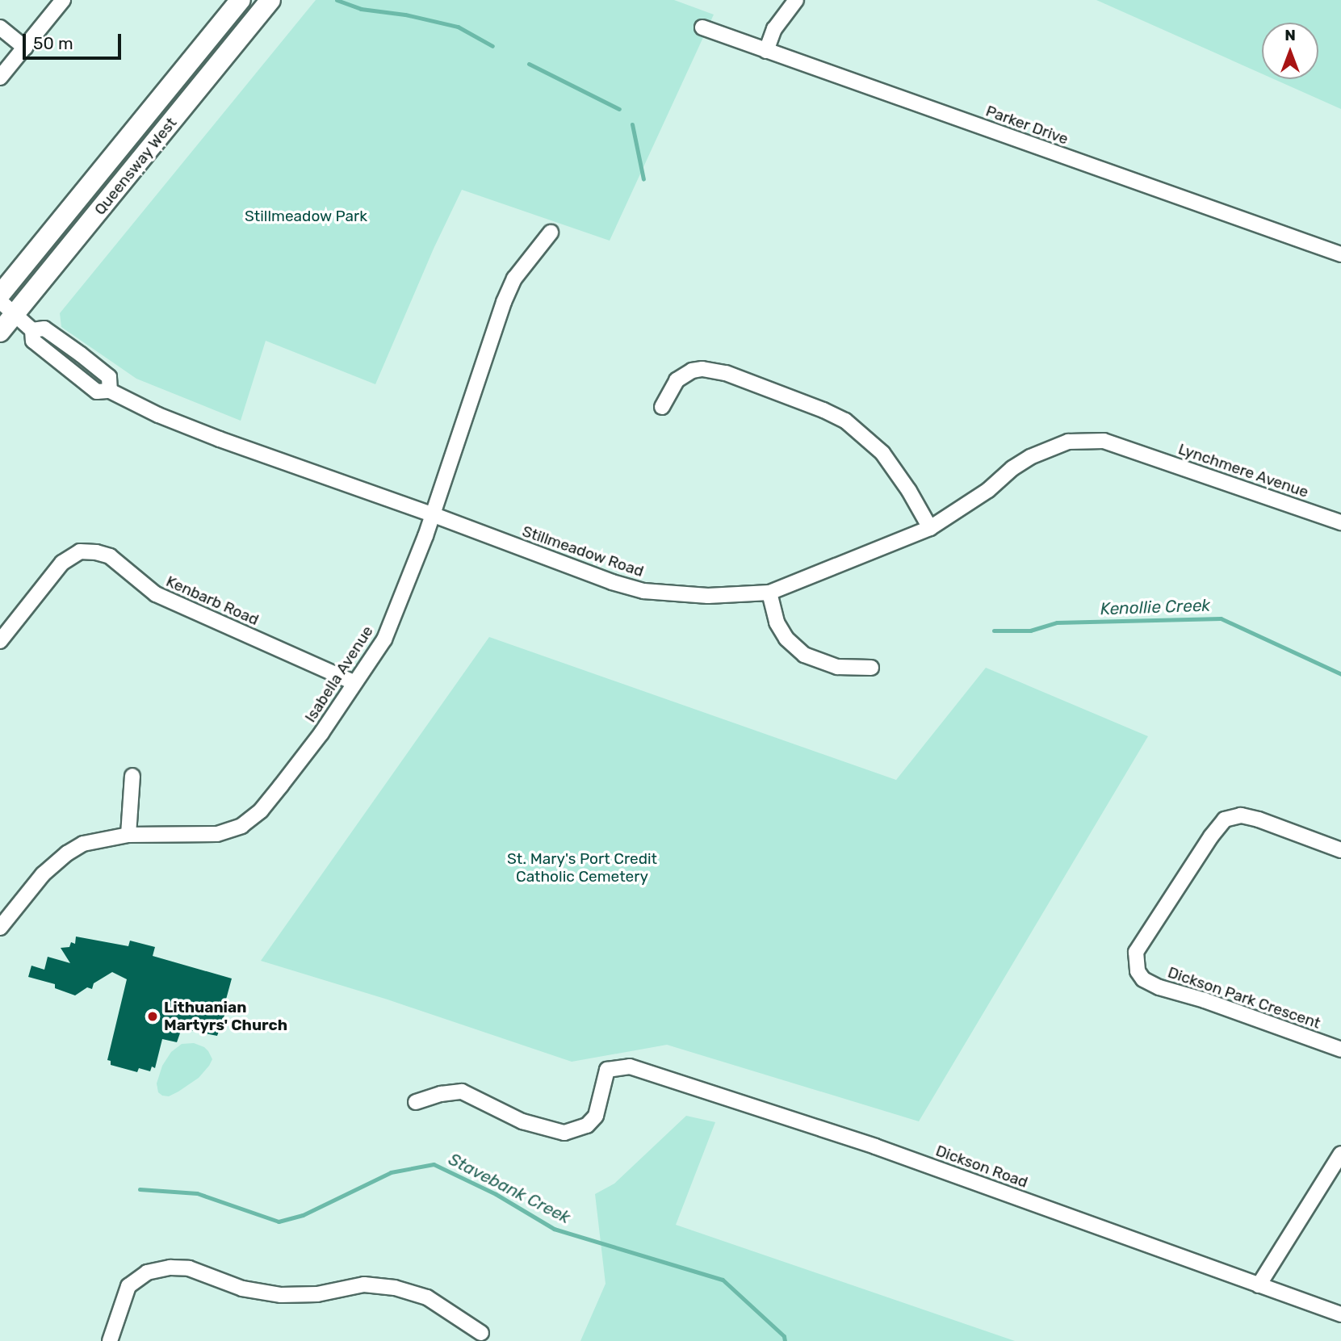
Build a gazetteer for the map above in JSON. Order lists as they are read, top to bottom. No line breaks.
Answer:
{"streets":{"main road":["Queensway West"],"street":["Parker Drive","Lynchmere Avenue","Stillmeadow Road","Kenbarb Road","Isabella Avenue","Dickson Park Crescent","Dickson Road"]},"crossings":[["Queensway West","Stillmeadow Road"],["Lynchmere Avenue","Stillmeadow Road"],["Stillmeadow Road","Isabella Avenue"],["Kenbarb Road","Isabella Avenue"]],"water":["Kenollie Creek","Stavebank Creek"],"parks":["Stillmeadow Park","St. Mary's Port Credit Catholic Cemetery"],"places":["Lithuanian Martyrs' Church"],"scale_bar":"50 m","north":"top"}
